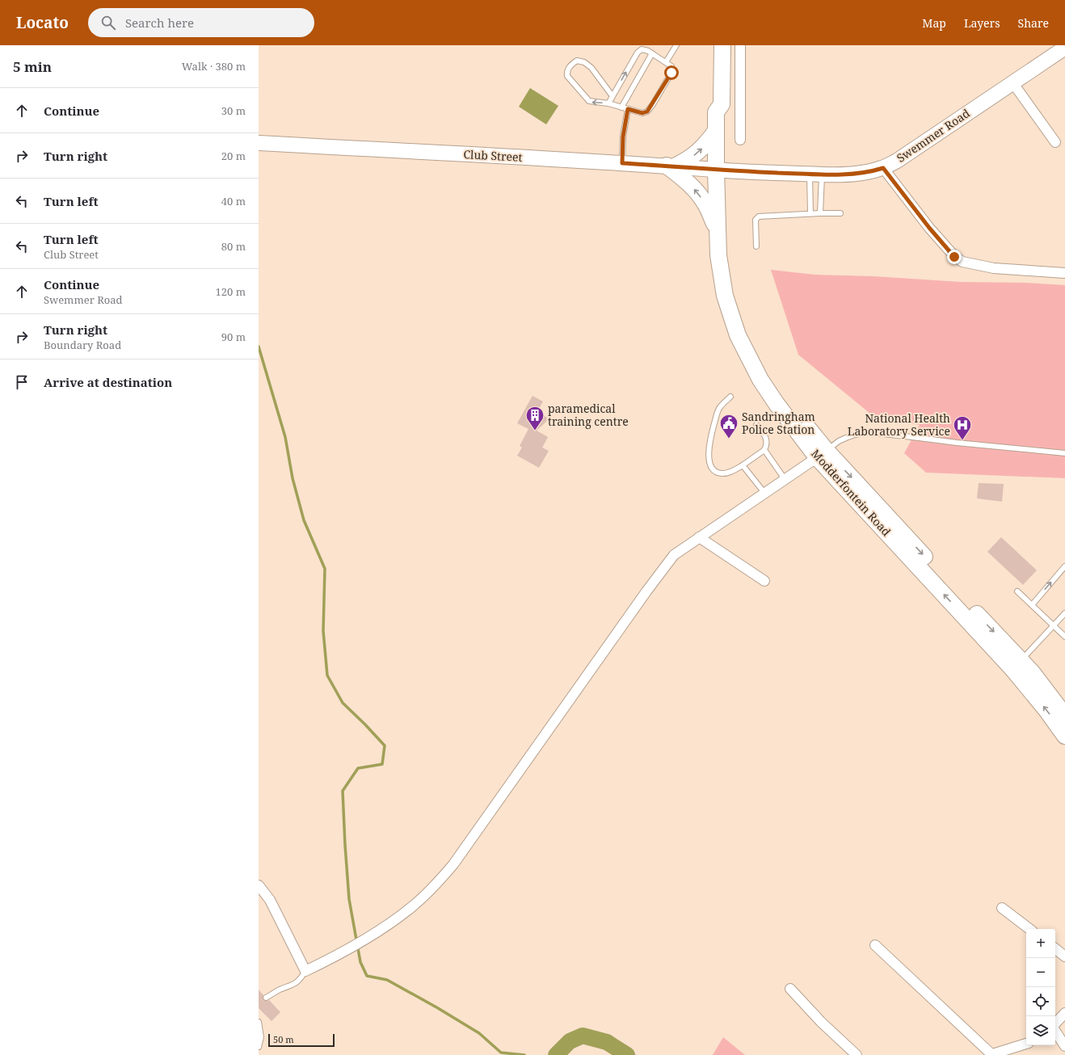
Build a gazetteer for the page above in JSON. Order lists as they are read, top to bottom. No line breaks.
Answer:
{"streets":{"main road":["Swemmer Road","Club Street","Modderfontein Road"]},"crossings":[["Swemmer Road","Club Street"],["Swemmer Road","Modderfontein Road"],["Club Street","Modderfontein Road"]],"places":{"building":["paramedical training centre"],"public building":["Sandringham Police Station"],"hospital":["National Health Laboratory Service"]},"scale_bar":"50 m","page":{"header":"Locato","search":"Search here","nav":["Map","Layers","Share"],"heading":["5 min","Walk · 380 m"],"list":[["Continue","30 m"],["Turn right","20 m"],["Turn left","40 m"],["Turn left","Club Street","80 m"],["Continue","Swemmer Road","120 m"],["Turn right","Boundary Road","90 m"],"Arrive at destination"],"map_buttons":["+","−"],"scale":"50 m"}}
